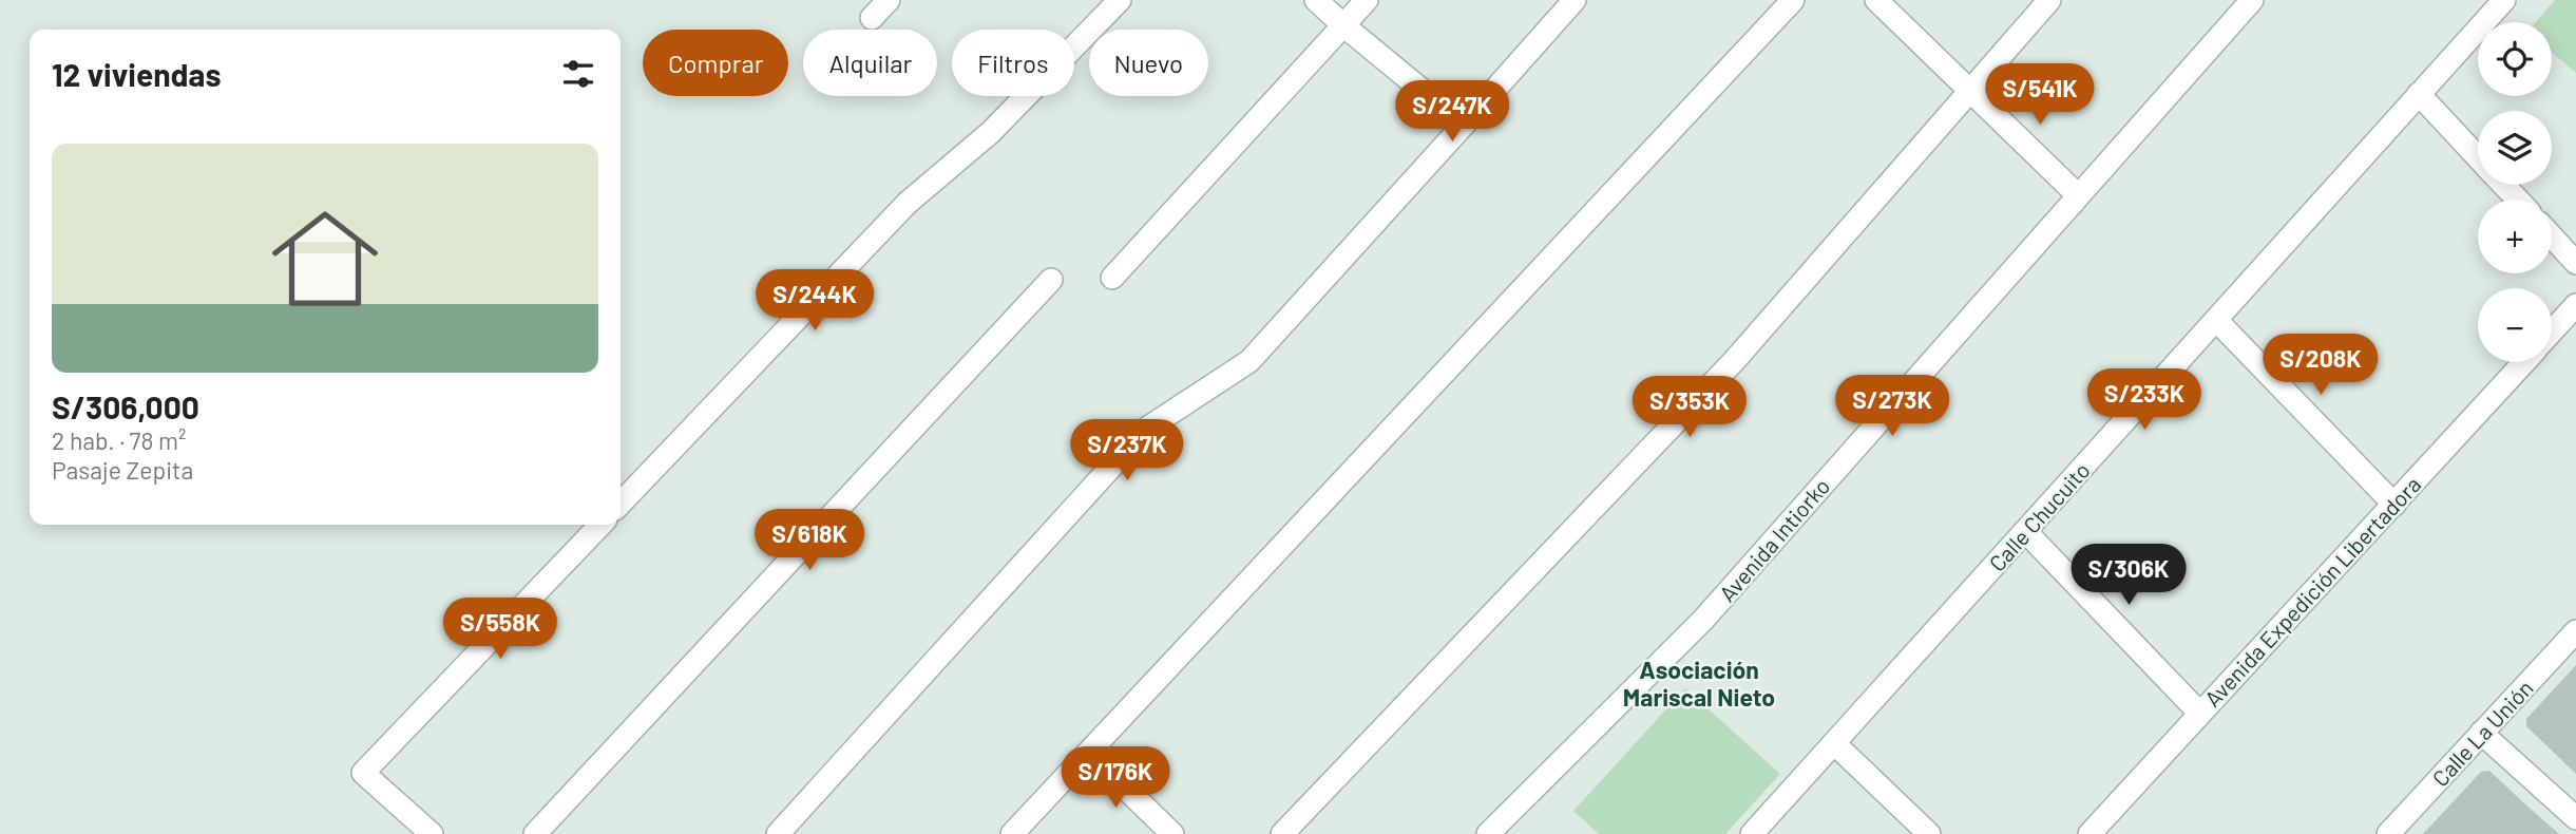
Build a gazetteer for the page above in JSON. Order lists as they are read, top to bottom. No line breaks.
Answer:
{"streets":{"street":["Calle Chucuito","Avenida Intiorko","Avenida Expedición Libertadora","Calle La Unión"]},"districts":["Asociación Mariscal Nieto"],"page":{"map_buttons":["+","−"],"chip":["Comprar","Alquilar","Filtros","Nuevo"],"heading":"12 viviendas","price":["S/541K","S/247K","S/244K","S/208K","S/233K","S/273K","S/353K","S/237K","S/618K","S/306K","S/558K","S/176K"],"list":[{"name":"S/306,000","note":"2 hab. · 78 m² · Pasaje Zepita"}]}}
